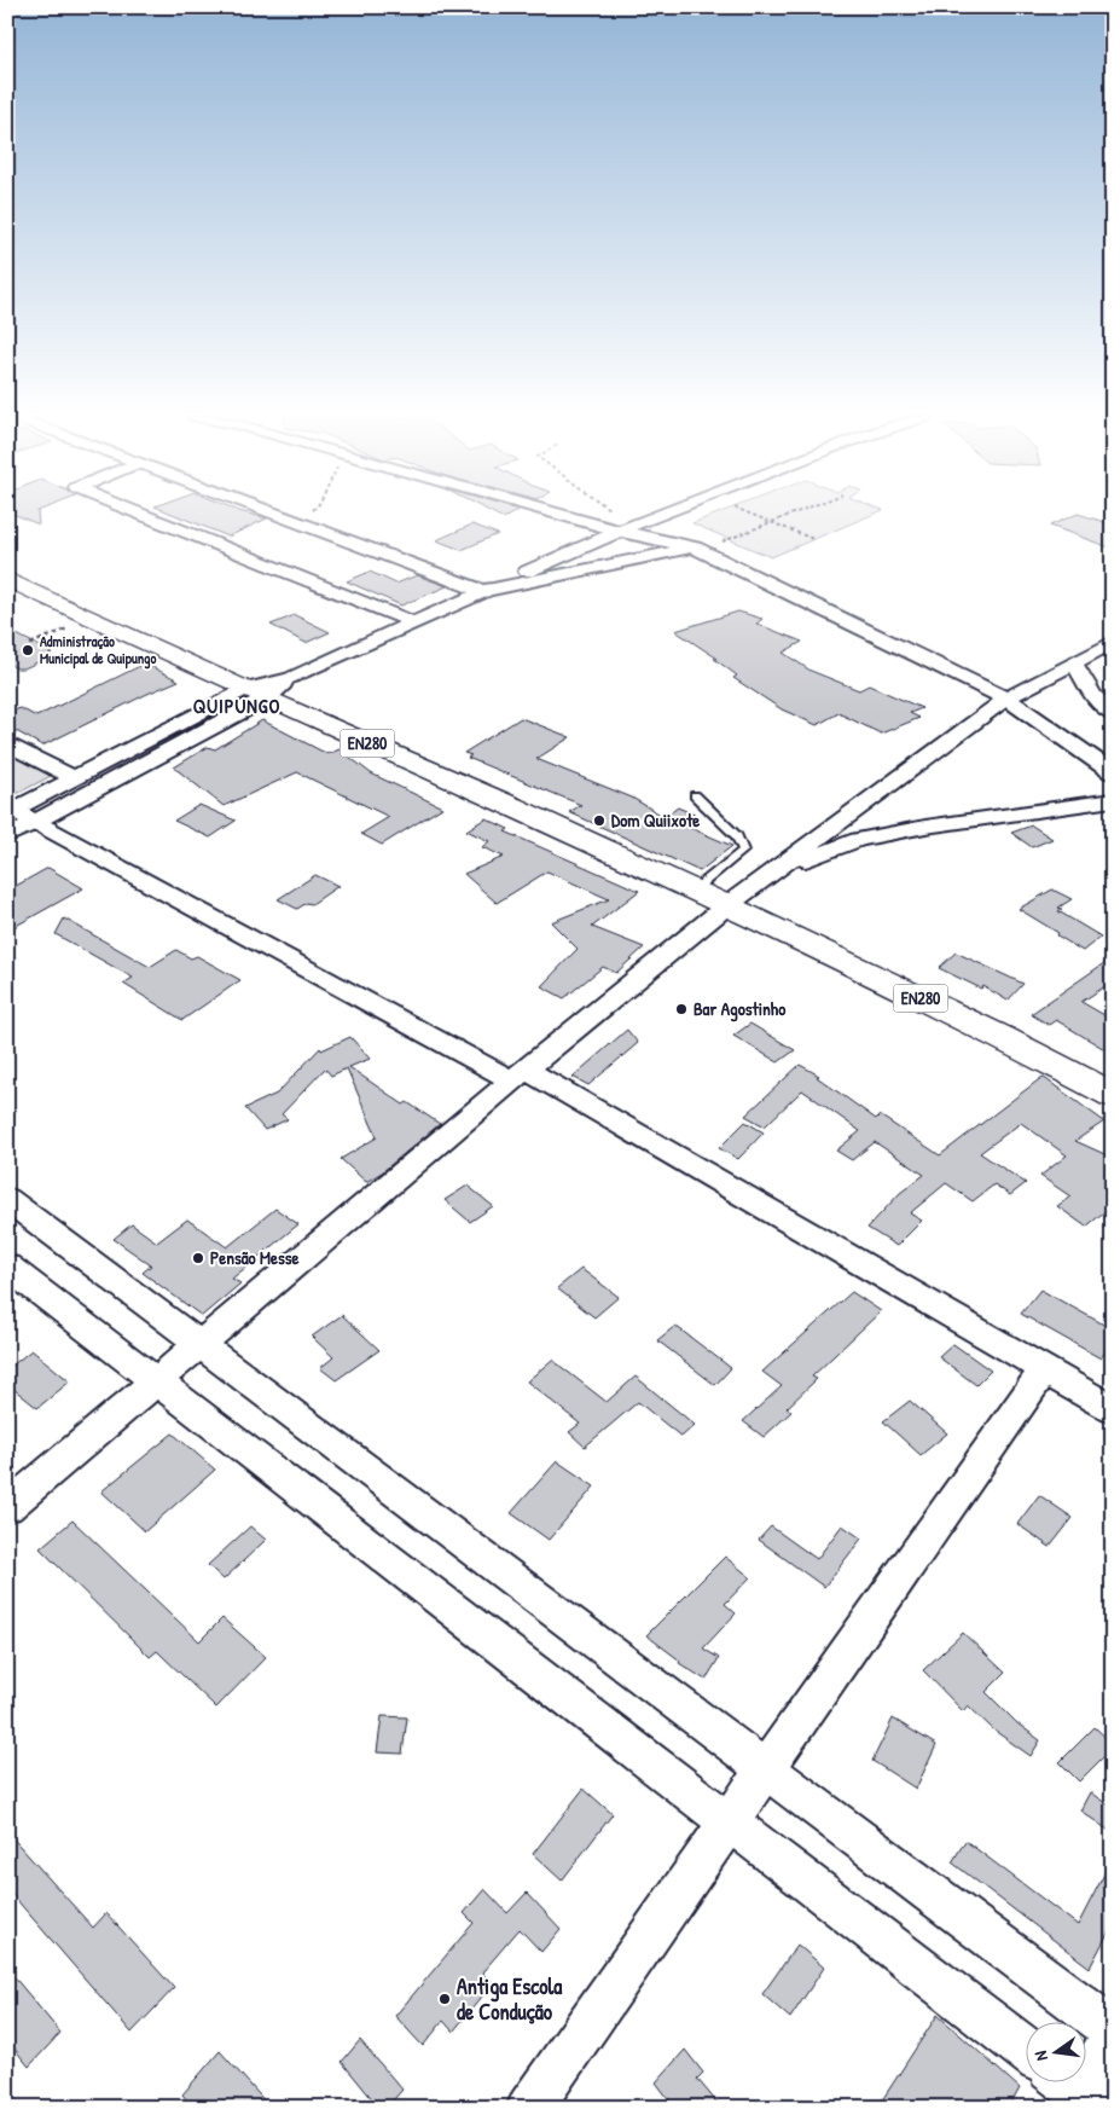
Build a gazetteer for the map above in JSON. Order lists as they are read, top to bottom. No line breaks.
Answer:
{"streets":{"main road":["EN280"]},"districts":["QUIPUNGO"],"places":["Administração Municipal de Quipungo","Dom Quiixote","Bar Agostinho","Pensão Messe","Antiga Escola de Condução"],"north":"left"}
